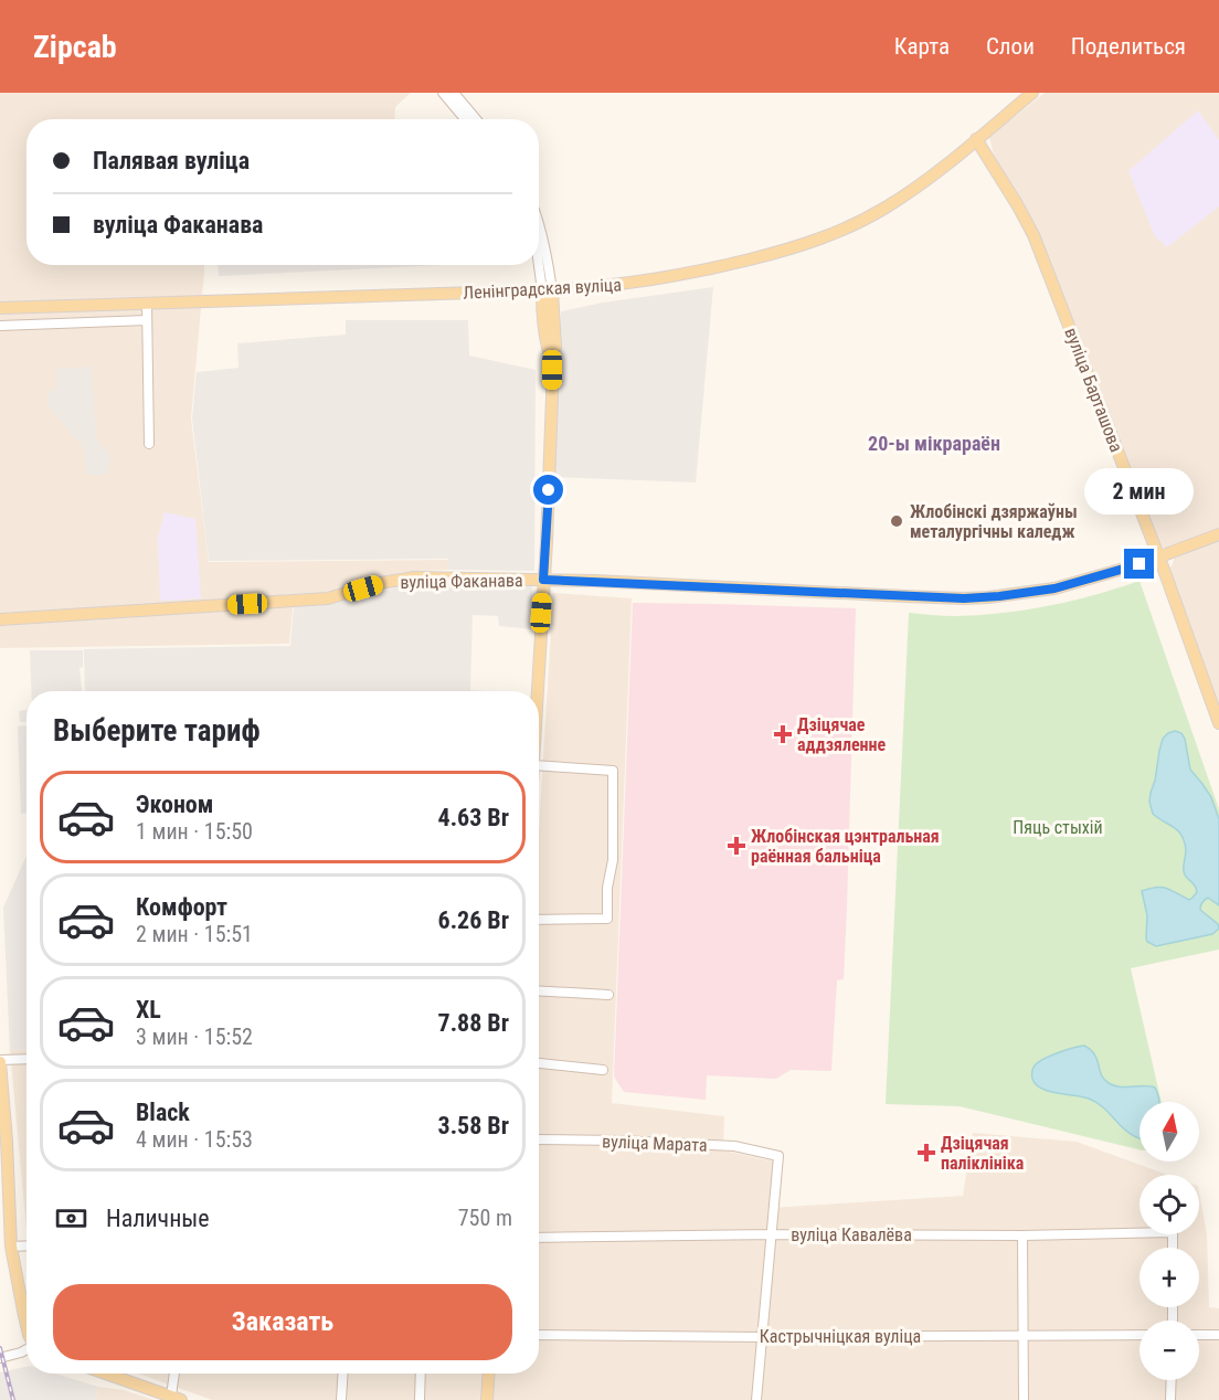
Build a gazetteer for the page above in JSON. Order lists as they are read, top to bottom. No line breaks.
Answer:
{"streets":{"main road":["Ленінградская вуліца","вуліца Барташова","вуліца Факанава"],"street":["вуліца Марата","вуліца Кавалёва","Кастрычніцкая вуліца"]},"crossings":[["Ленінградская вуліца","вуліца Барташова"],["вуліца Барташова","вуліца Факанава"],["вуліца Марата","вуліца Кавалёва"]],"districts":["20-ы мікрараён"],"parks":["Пяць стыхій"],"places":{"other":["Жлобінскі дзяржаўны металургічны каледж"],"health":["Дзіцячае аддзяленне","Жлобінская цэнтральная раённая бальніца","Дзіцячая паліклініка"]},"north":"top","page":{"header":"Zipcab","nav":["Карта","Слои","Поделиться"],"banner":["Палявая вуліца","вуліца Факанава"],"bubble":"2 мин","heading":"Выберите тариф","list":[{"name":"Эконом","note":"1 мин · 15:50","value":"4.63 Br"},{"name":"Комфорт","note":"2 мин · 15:51","value":"6.26 Br"},{"name":"XL","note":"3 мин · 15:52","value":"7.88 Br"},{"name":"Black","note":"4 мин · 15:53","value":"3.58 Br"}],"map_buttons":["+","−"],"pay":["Наличные","750 m"],"buttons":"Заказать"}}
